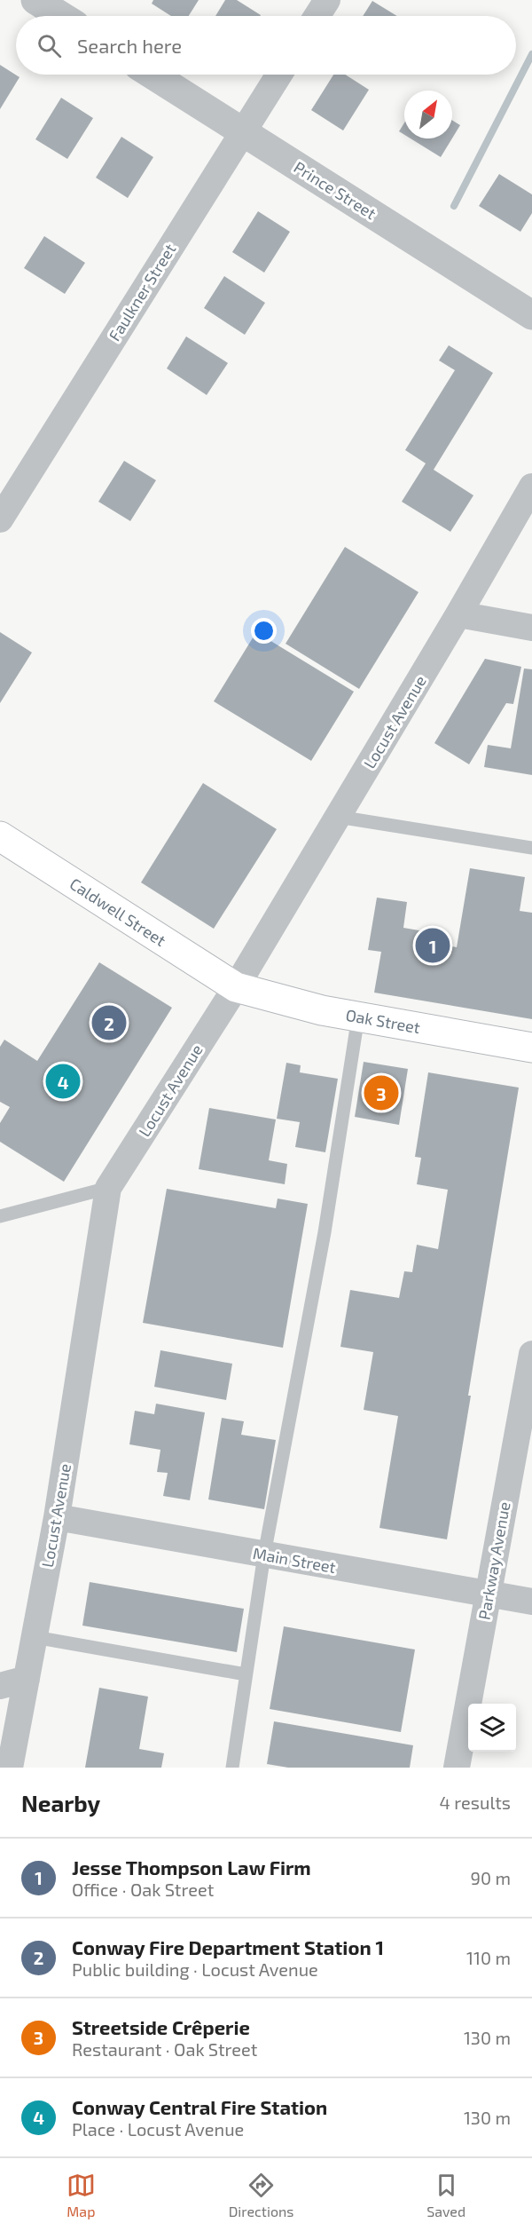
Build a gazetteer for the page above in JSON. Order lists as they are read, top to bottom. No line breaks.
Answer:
{"streets":{"main road":["Caldwell Street","Oak Street"],"street":["Prince Street","Faulkner Street","Locust Avenue","Main Street","Parkway Avenue"]},"crossings":[["Prince Street","Faulkner Street"],["Locust Avenue","Caldwell Street"],["Locust Avenue","Oak Street"],["Locust Avenue","Main Street"],["Caldwell Street","Oak Street"],["Main Street","Parkway Avenue"]],"north":"top right","page":{"search":"Search here","pins":["1","2","4","3"],"heading":["Nearby","4 results"],"list":[{"mark":"1","name":"Jesse Thompson Law Firm","note":"Office · Oak Street","value":"90 m"},{"mark":"2","name":"Conway Fire Department Station 1","note":"Public building · Locust Avenue","value":"110 m"},{"mark":"3","name":"Streetside Crêperie","note":"Restaurant · Oak Street","value":"130 m"},{"mark":"4","name":"Conway Central Fire Station","note":"Place · Locust Avenue","value":"130 m"}],"nav":["Map","Directions","Saved"]}}
